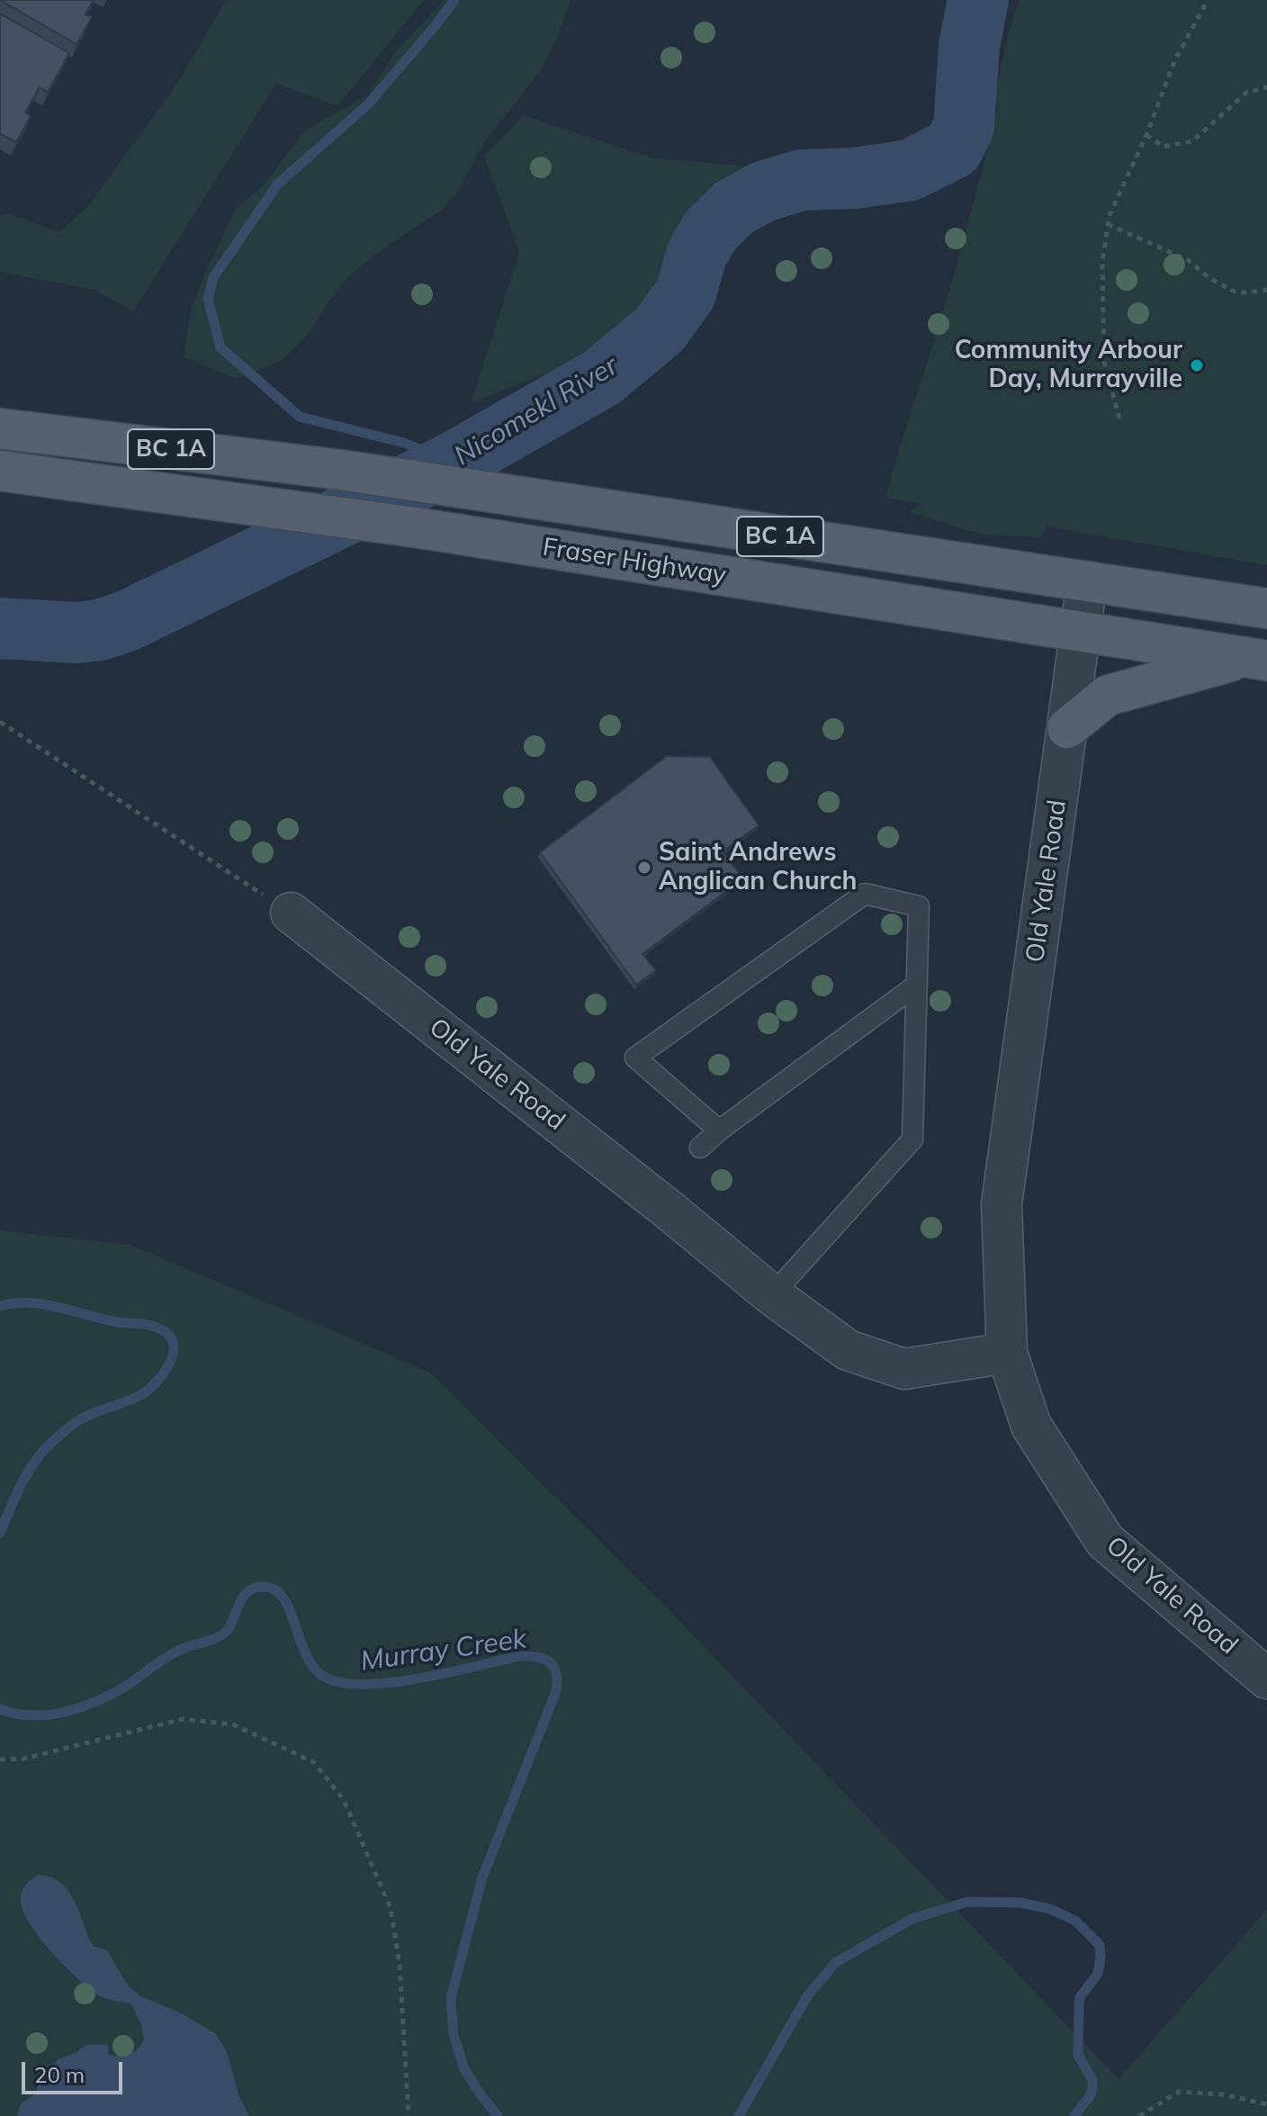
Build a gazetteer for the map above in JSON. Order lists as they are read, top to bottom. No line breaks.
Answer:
{"streets":{"main road":["BC 1A","Fraser Highway"],"street":["Old Yale Road"]},"crossings":[["Fraser Highway","Old Yale Road"]],"water":["Nicomekl River","Murray Creek"],"places":["Community Arbour Day, Murrayville","Saint Andrews Anglican Church"],"scale_bar":"20 m"}
